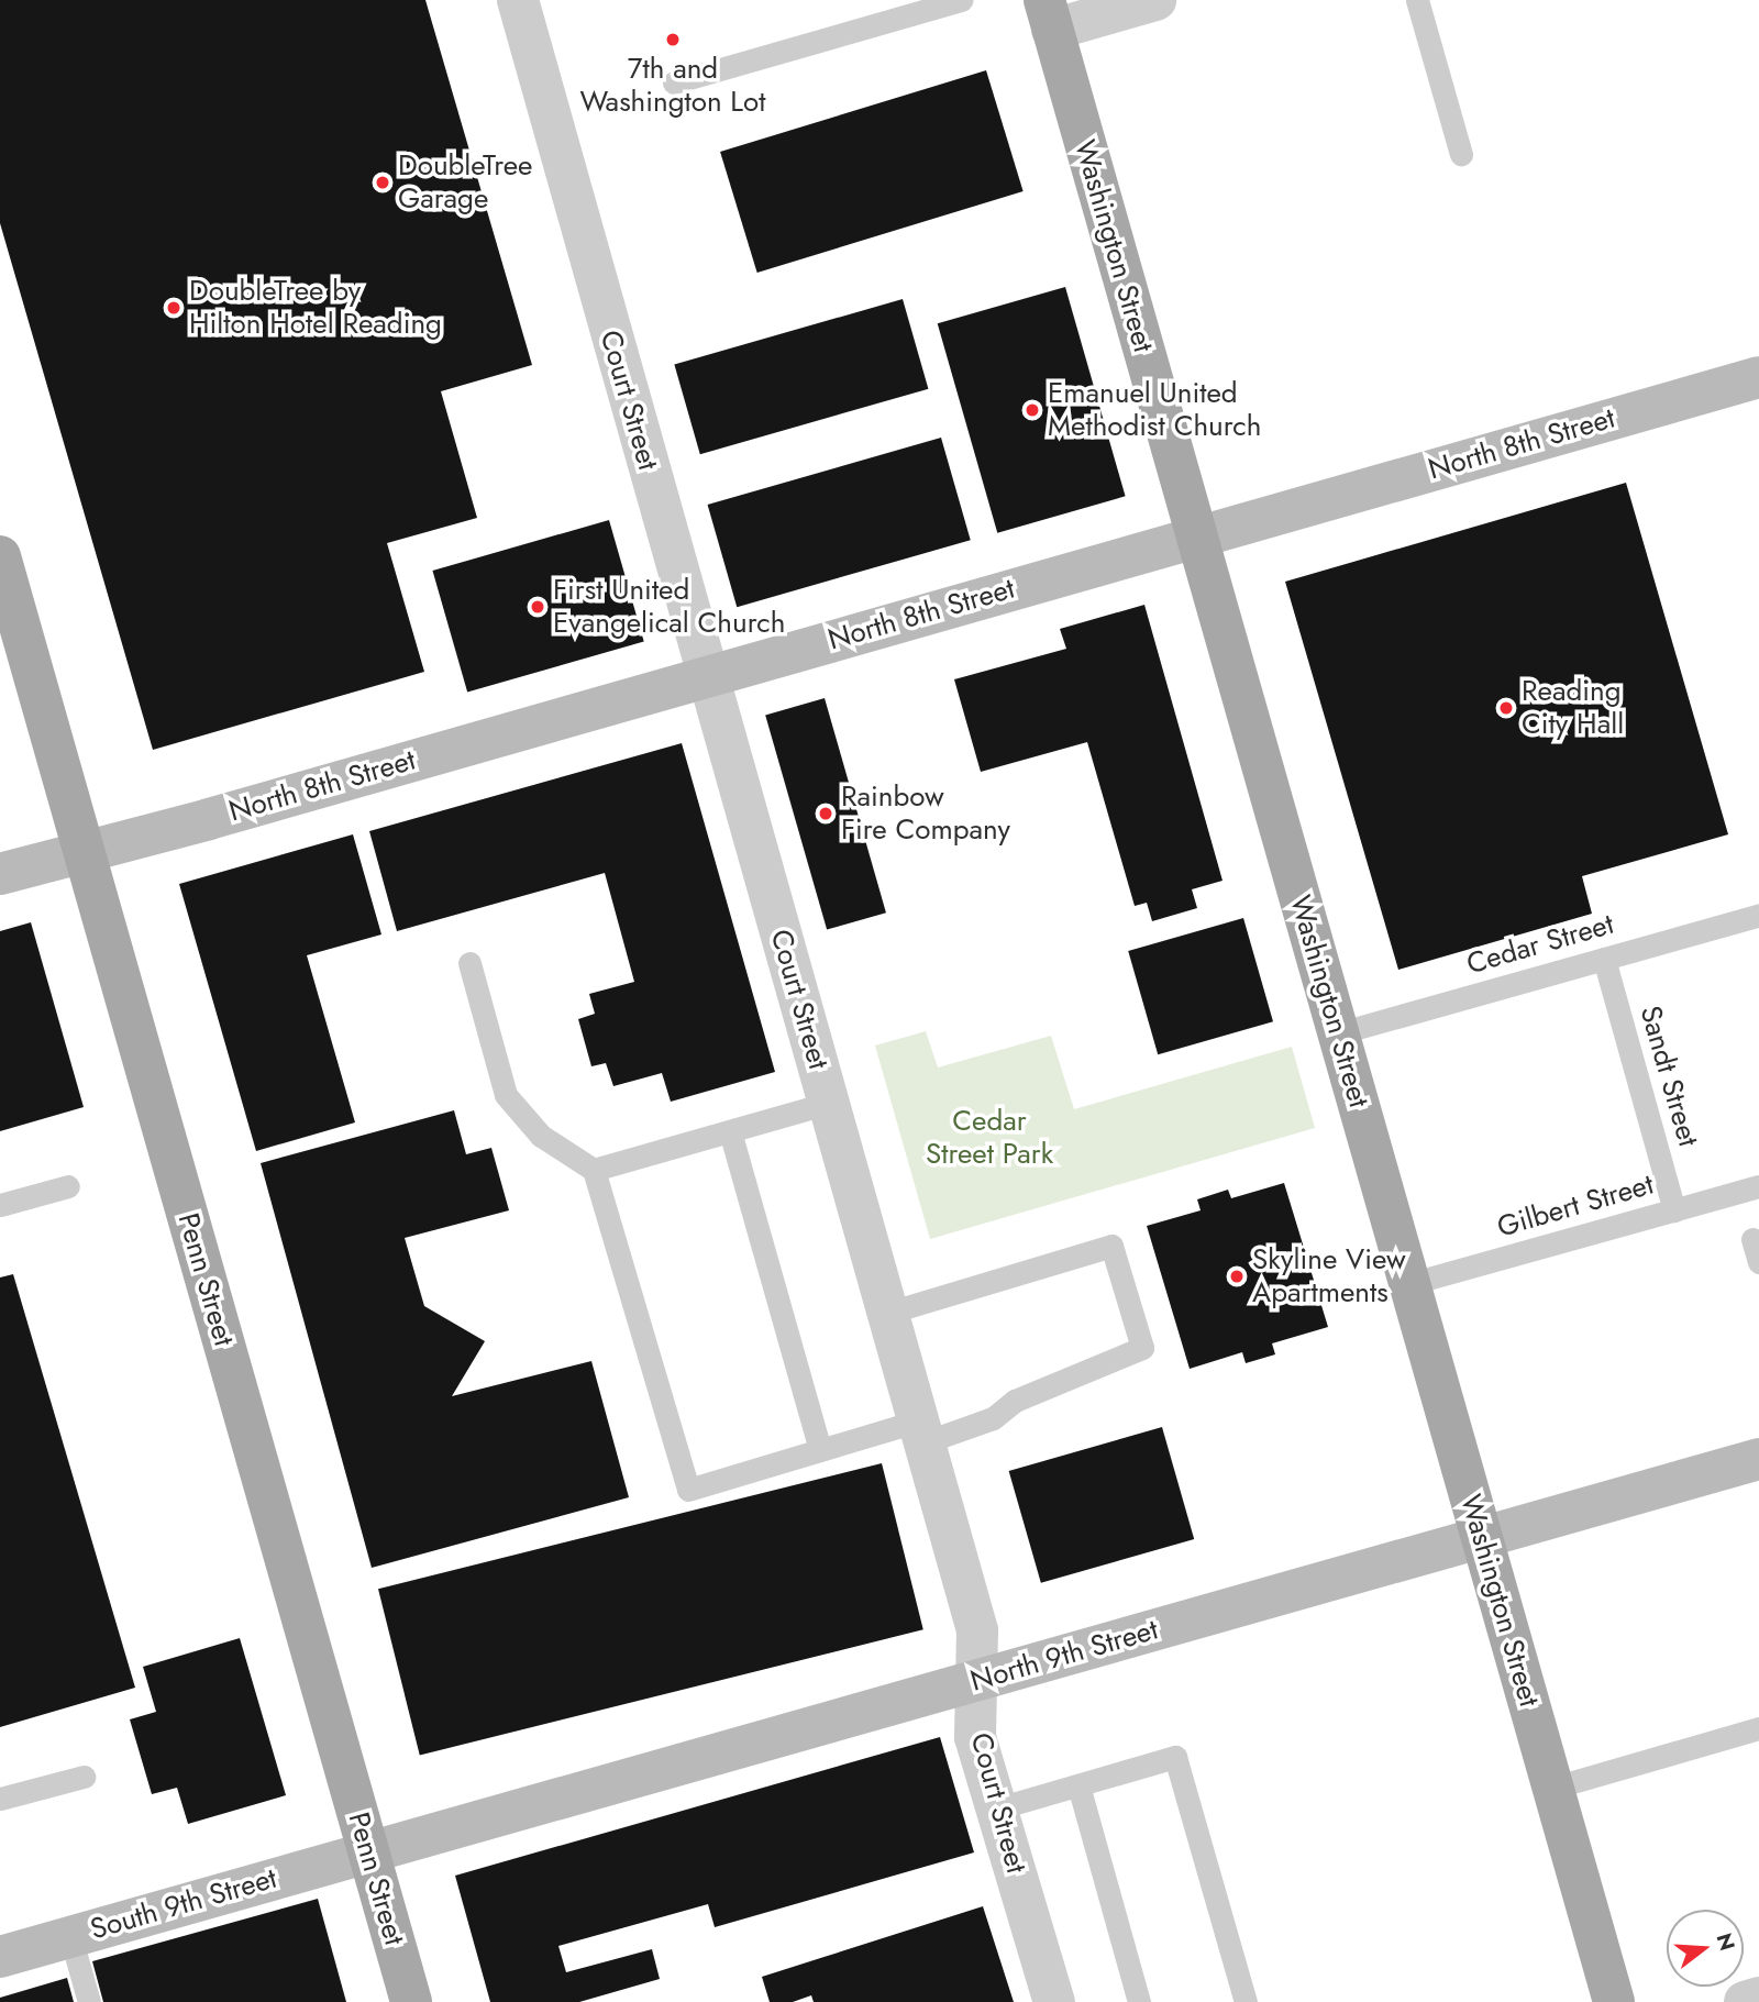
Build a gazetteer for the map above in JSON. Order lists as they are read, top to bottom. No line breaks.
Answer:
{"streets":{"main road":["Washington Street","North 8th Street","Penn Street","North 9th Street","South 9th Street"],"street":["Court Street"],"lane":["Cedar Street","Sandt Street","Gilbert Street"]},"crossings":[["Washington Street","North 8th Street"],["Washington Street","Cedar Street"],["Washington Street","Gilbert Street"],["Washington Street","North 9th Street"],["Court Street","North 8th Street"],["Court Street","North 9th Street"],["North 8th Street","Penn Street"],["Cedar Street","Sandt Street"],["Sandt Street","Gilbert Street"],["Penn Street","North 9th Street"],["Penn Street","South 9th Street"],["North 9th Street","South 9th Street"]],"parks":["Cedar Street Park"],"places":["7th and Washington Lot","DoubleTree Garage","DoubleTree by Hilton Hotel Reading","Emanuel United Methodist Church","First United Evangelical Church","Reading City Hall","Rainbow Fire Company","Skyline View Apartments"],"north":"right"}
